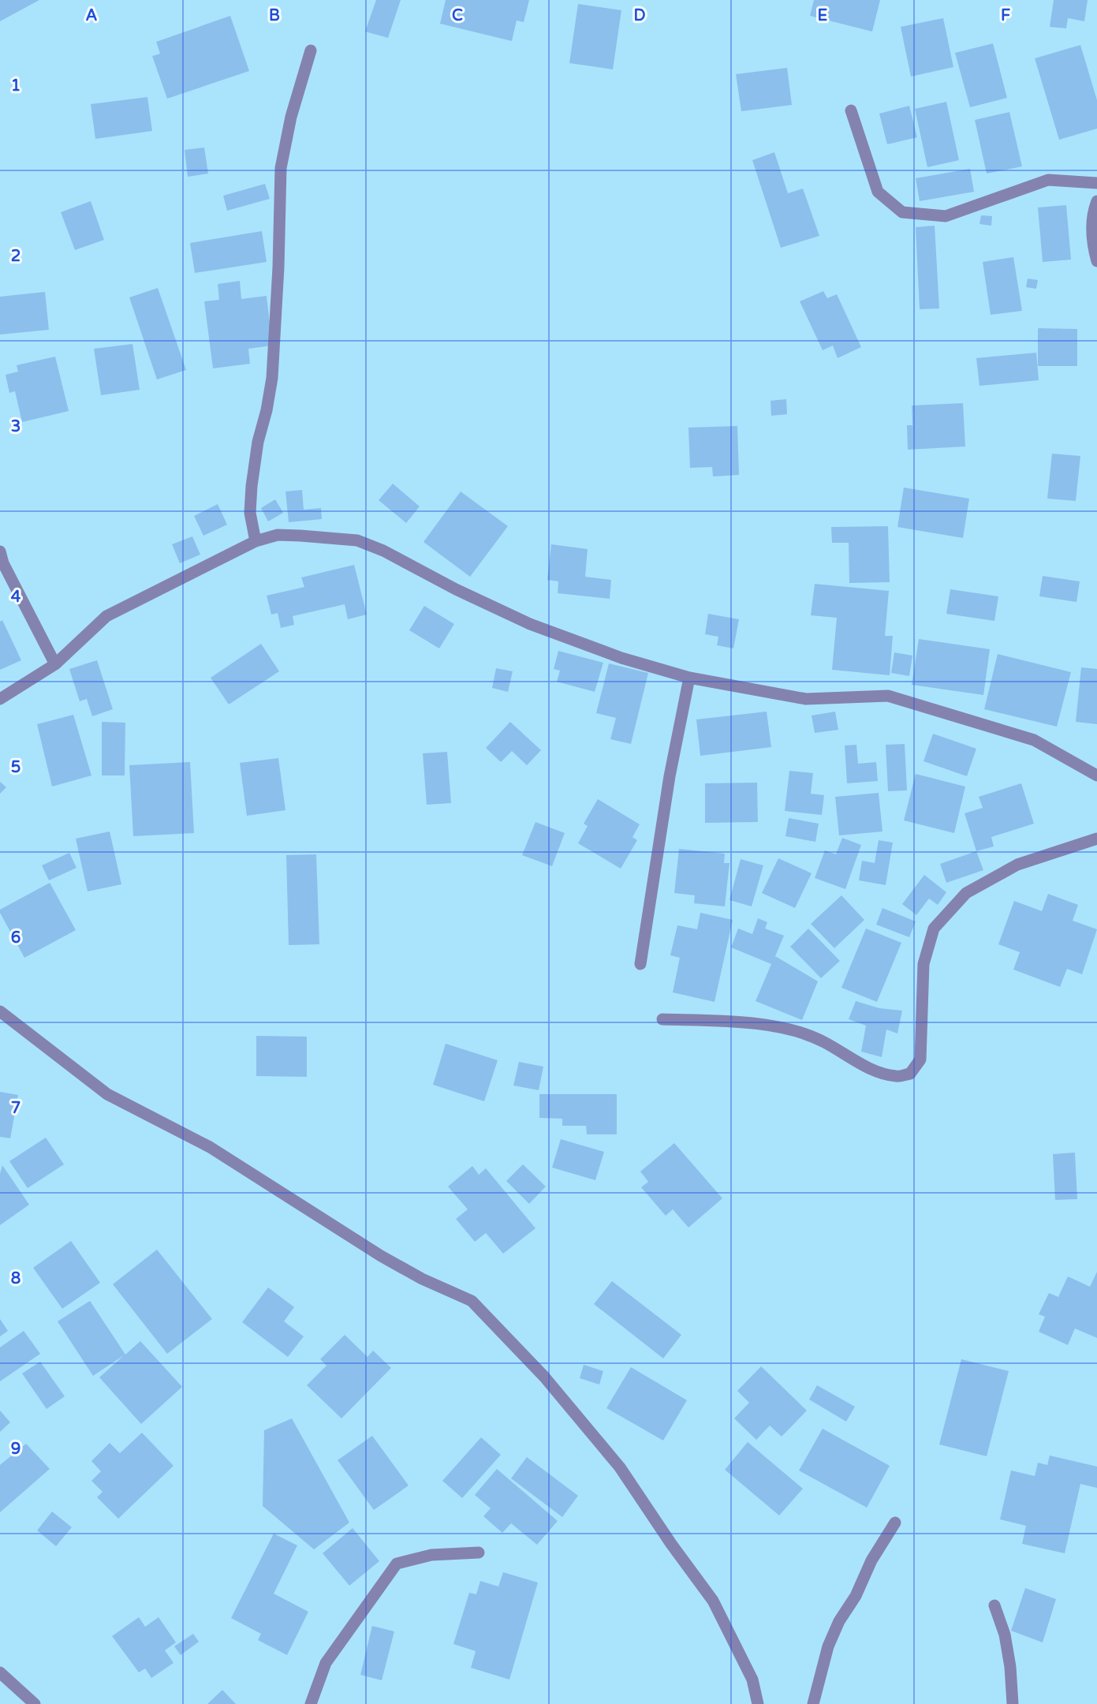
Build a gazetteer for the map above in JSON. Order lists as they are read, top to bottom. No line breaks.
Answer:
{"grid":{"columns":["A","B","C","D","E","F"],"rows":["1","2","3","4","5","6","7","8","9"]}}
